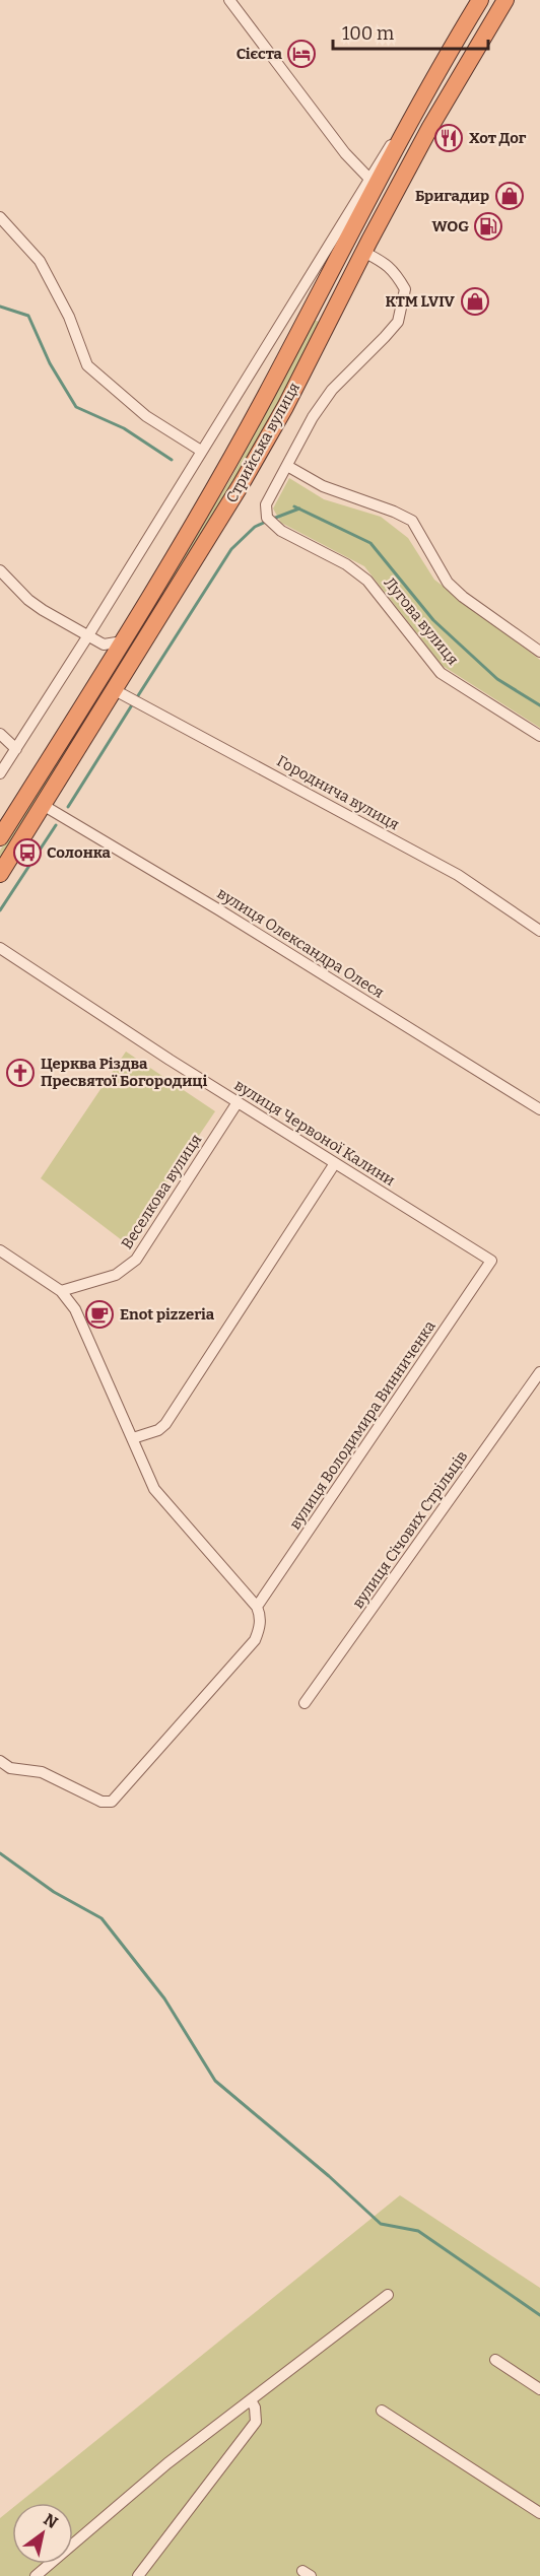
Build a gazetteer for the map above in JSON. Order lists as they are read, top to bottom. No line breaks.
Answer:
{"streets":{"highway":["Стрийська вулиця"],"street":["Лугова вулиця","Городнича вулиця","вулиця Олександра Олеся","вулиця Червоної Калини","Веселкова вулиця","вулиця Володимира Винниченка","вулиця Січових Стрільців"]},"crossings":[["Стрийська вулиця","Лугова вулиця"],["Стрийська вулиця","Городнича вулиця"],["Стрийська вулиця","вулиця Олександра Олеся"],["вулиця Червоної Калини","Веселкова вулиця"],["вулиця Червоної Калини","вулиця Володимира Винниченка"]],"places":{"hotel":["Сієста"],"restaurant":["Хот Дог"],"shop":["Бригадир","KTM LVIV"],"fuel station":["WOG"],"bus stop":["Солонка"],"church":["Церква Різдва Пресвятої Богородиці"],"cafe":["Enot pizzeria"]},"scale_bar":"100 m","north":"top right"}
